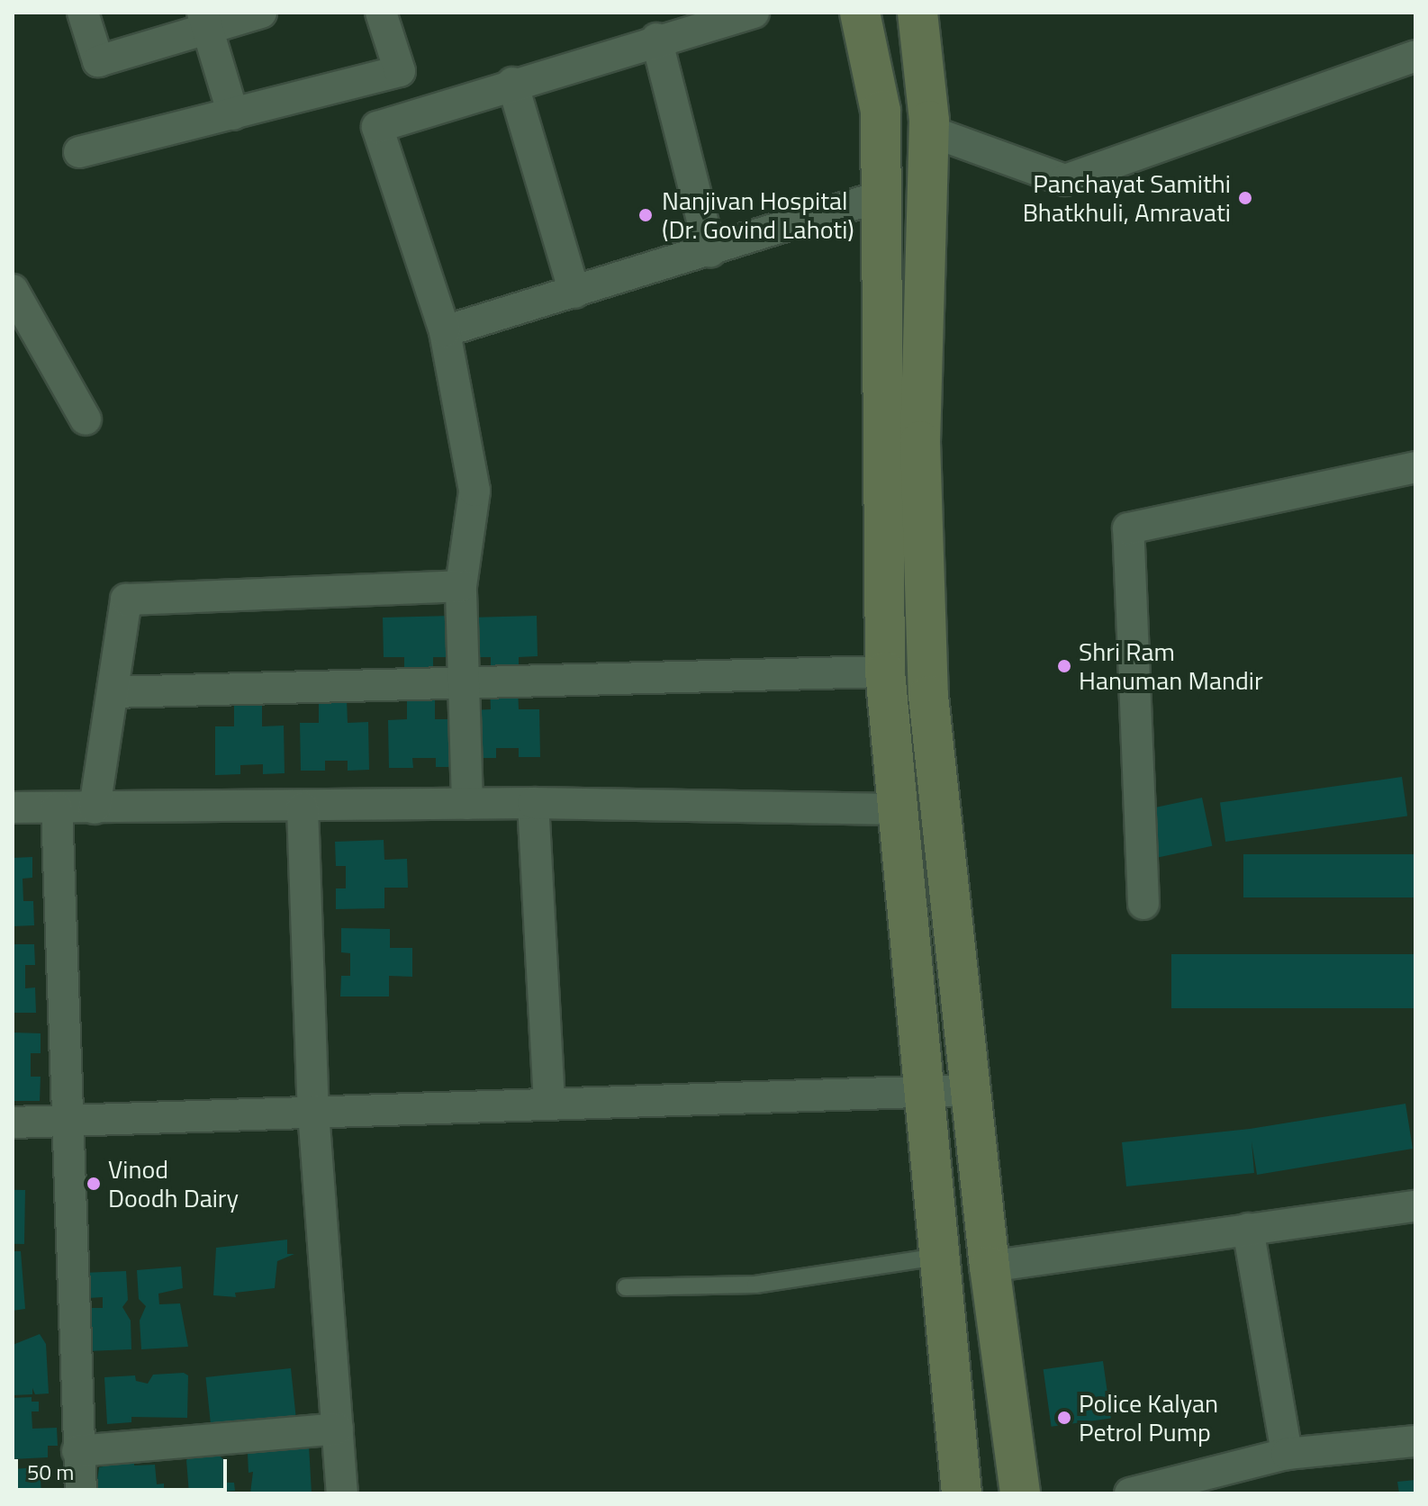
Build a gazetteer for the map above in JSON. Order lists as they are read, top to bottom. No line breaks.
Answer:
{"places":["Panchayat Samithi Bhatkhuli, Amravati","Nanjivan Hospital (Dr. Govind Lahoti)","Shri Ram Hanuman Mandir","Vinod Doodh Dairy","Police Kalyan Petrol Pump"],"scale_bar":"50 m"}
